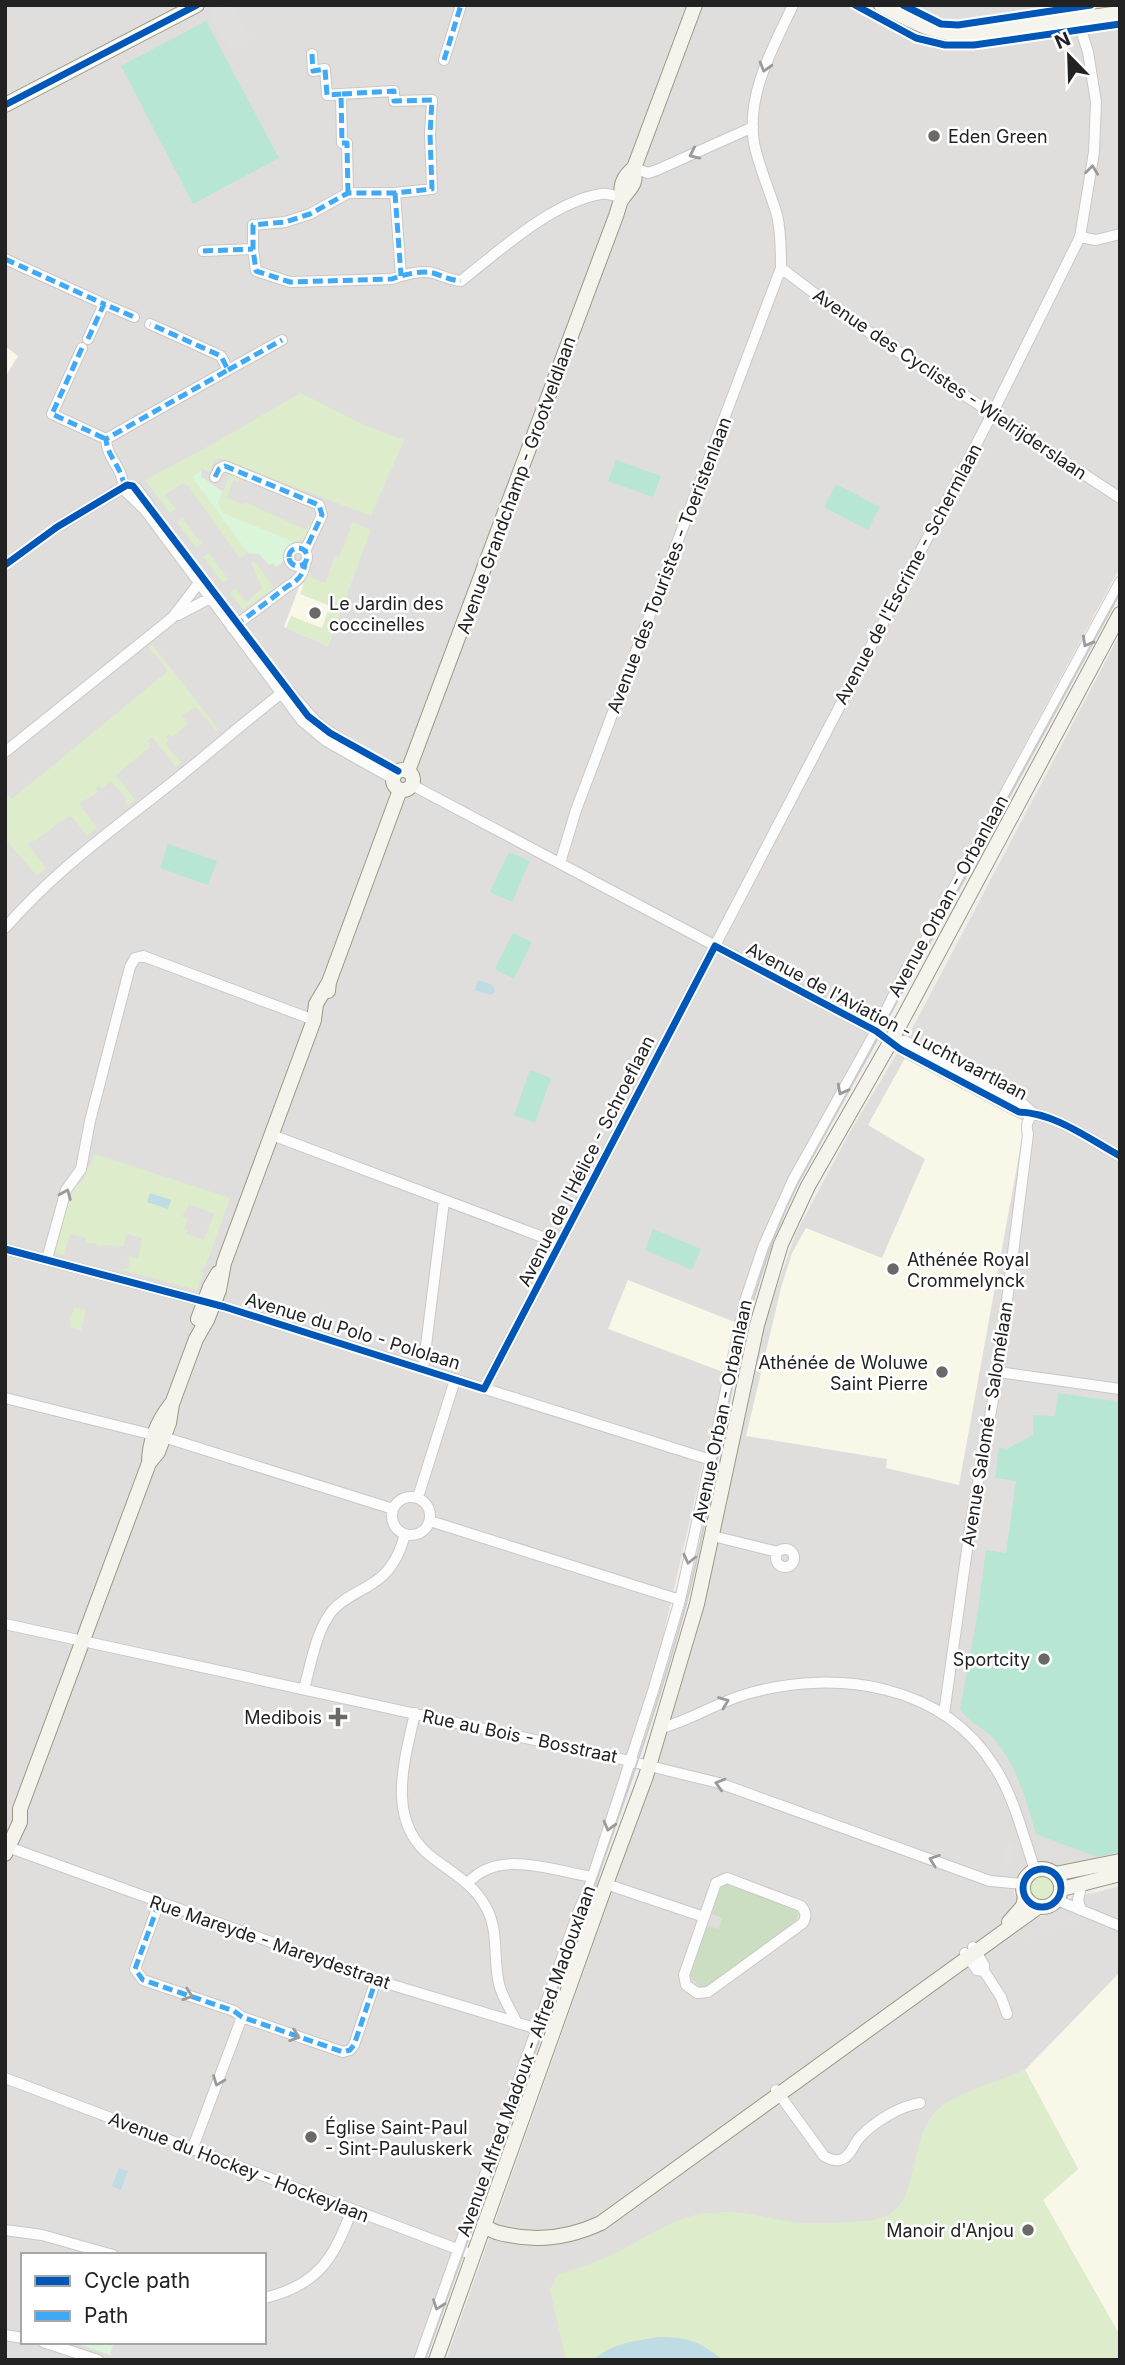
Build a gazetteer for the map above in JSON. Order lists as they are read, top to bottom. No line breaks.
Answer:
{"streets":{"street":["Avenue des Cyclistes - Wielrijderslaan","Avenue Grandchamp - Grootveldlaan","Avenue des Touristes - Toeristenlaan","Avenue de l'Escrime - Schermlaan","Avenue Orban - Orbanlaan","Avenue de l'Aviation - Luchtvaartlaan","Avenue de l'Hélice - Schroeflaan","Avenue du Polo - Pololaan","Avenue Salomé - Salomélaan","Rue au Bois - Bosstraat","Rue Mareyde - Mareydestraat","Avenue Alfred Madoux - Alfred Madouxlaan","Avenue du Hockey - Hockeylaan"]},"crossings":[["Avenue des Cyclistes - Wielrijderslaan","Avenue des Touristes - Toeristenlaan"],["Avenue des Cyclistes - Wielrijderslaan","Avenue de l'Escrime - Schermlaan"],["Avenue Grandchamp - Grootveldlaan","Avenue de l'Aviation - Luchtvaartlaan"],["Avenue Grandchamp - Grootveldlaan","Avenue du Polo - Pololaan"],["Avenue Grandchamp - Grootveldlaan","Rue au Bois - Bosstraat"],["Avenue des Touristes - Toeristenlaan","Avenue de l'Aviation - Luchtvaartlaan"],["Avenue de l'Escrime - Schermlaan","Avenue de l'Aviation - Luchtvaartlaan"],["Avenue de l'Escrime - Schermlaan","Avenue de l'Hélice - Schroeflaan"],["Avenue Orban - Orbanlaan","Avenue de l'Aviation - Luchtvaartlaan"],["Avenue Orban - Orbanlaan","Avenue du Polo - Pololaan"],["Avenue Orban - Orbanlaan","Rue au Bois - Bosstraat"],["Avenue Orban - Orbanlaan","Avenue Alfred Madoux - Alfred Madouxlaan"],["Avenue de l'Aviation - Luchtvaartlaan","Avenue de l'Hélice - Schroeflaan"],["Avenue de l'Aviation - Luchtvaartlaan","Avenue Salomé - Salomélaan"],["Avenue de l'Hélice - Schroeflaan","Avenue du Polo - Pololaan"],["Rue au Bois - Bosstraat","Avenue Alfred Madoux - Alfred Madouxlaan"],["Rue Mareyde - Mareydestraat","Avenue Alfred Madoux - Alfred Madouxlaan"],["Avenue Alfred Madoux - Alfred Madouxlaan","Avenue du Hockey - Hockeylaan"]],"one_way":["Rue au Bois - Bosstraat"],"places":{"other":["Eden Green","Le Jardin des coccinelles","Athénée Royal Crommelynck","Athénée de Woluwe Saint Pierre","Sportcity","Église Saint-Paul - Sint-Pauluskerk","Manoir d'Anjou"],"health":["Medibois"]},"legend":["Cycle path","Path"],"north":"top left"}
